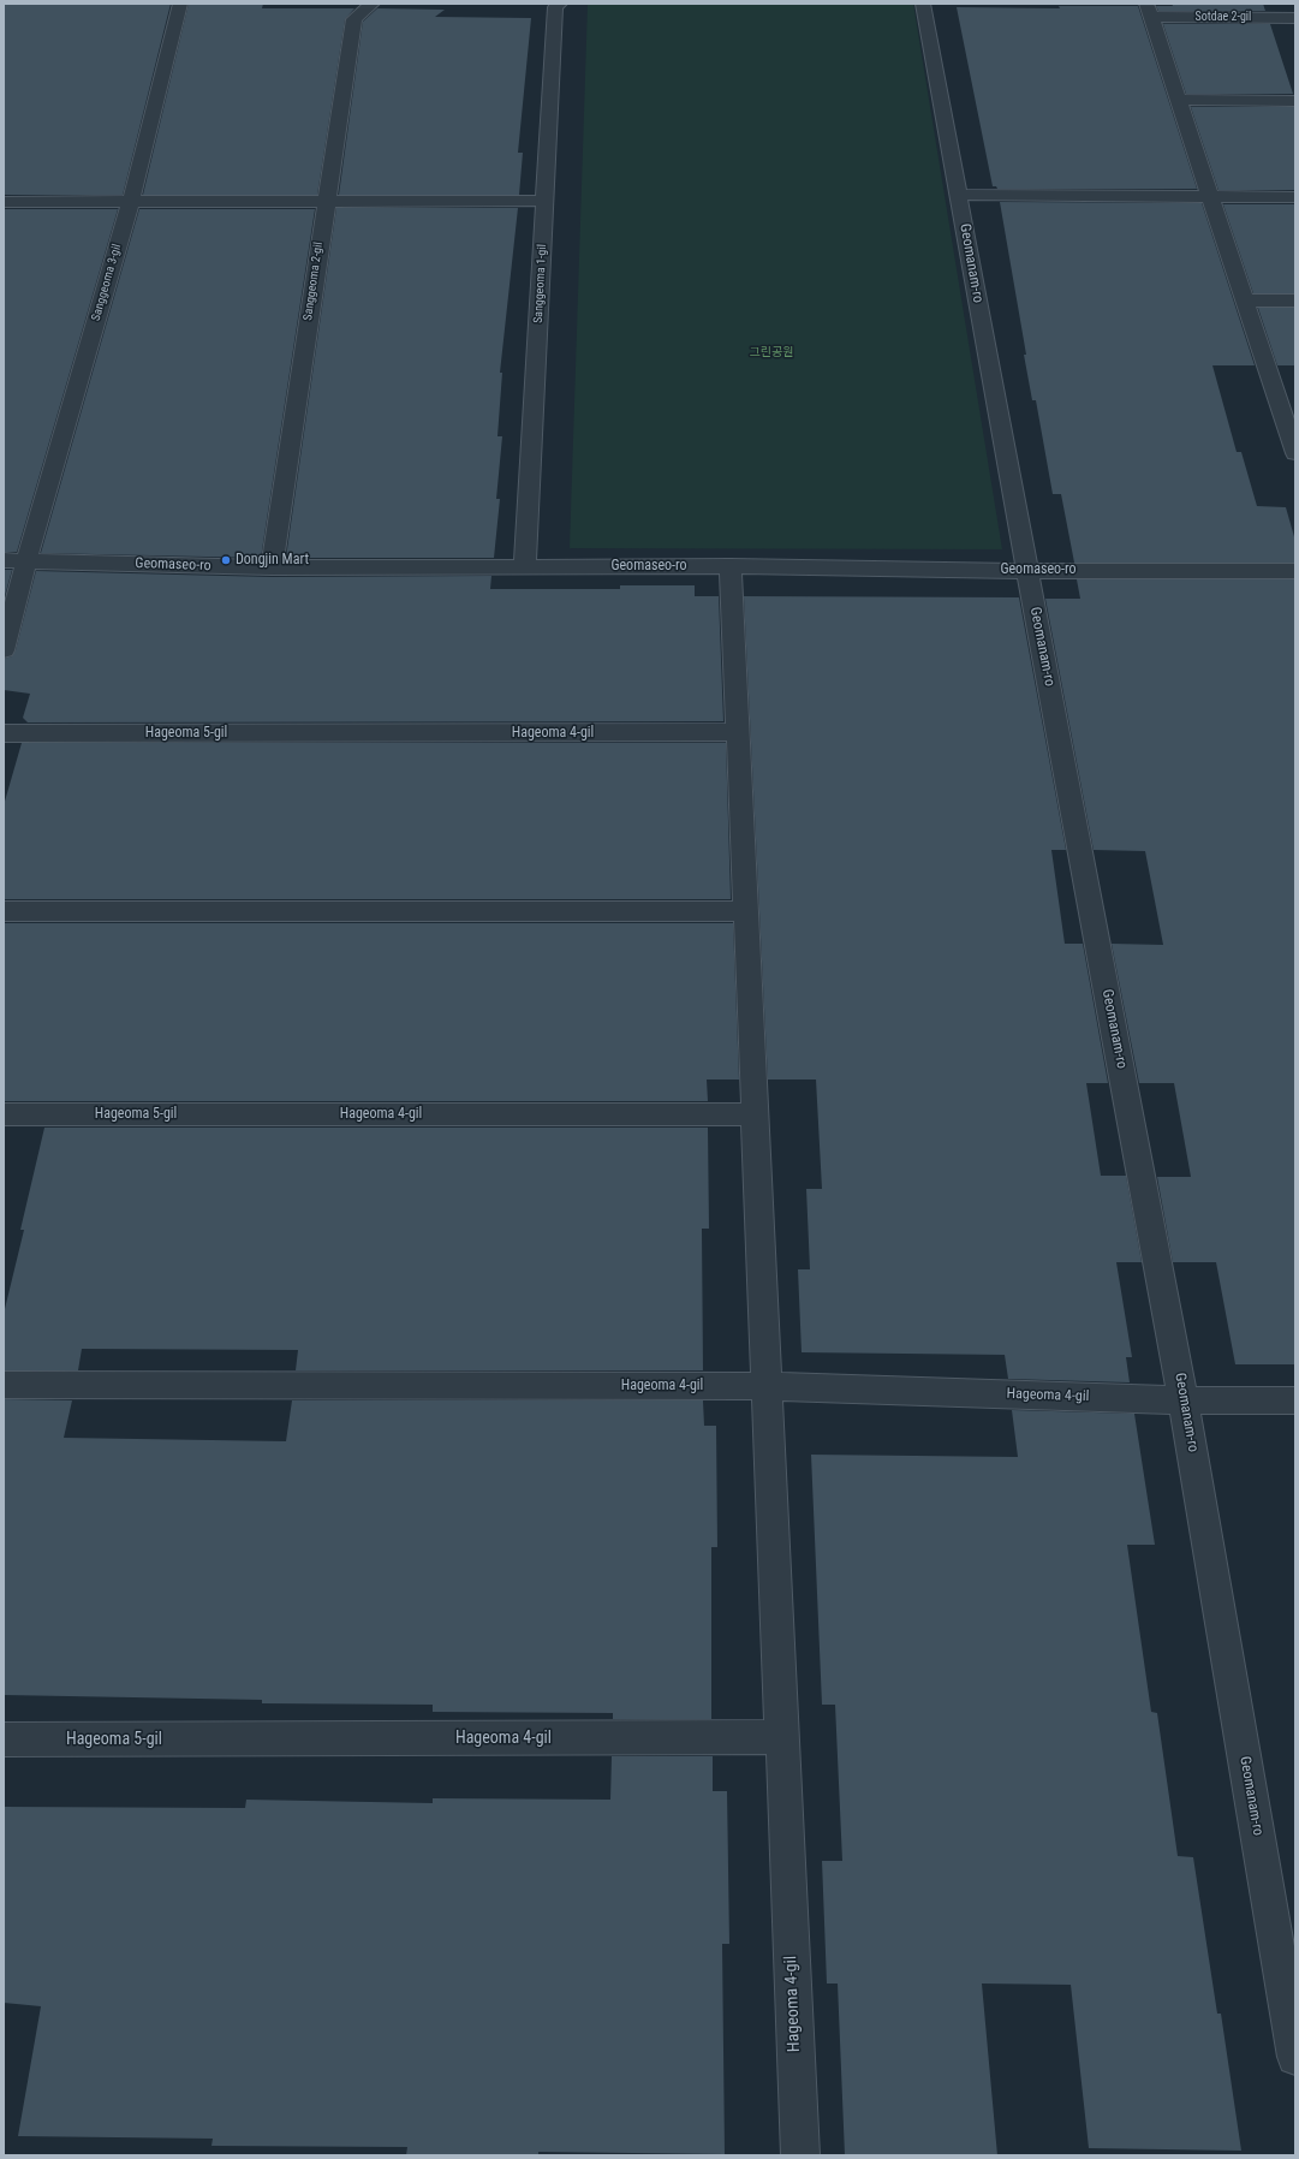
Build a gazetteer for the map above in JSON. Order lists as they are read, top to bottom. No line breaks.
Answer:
{"streets":{"street":["Sotdae 2-gil","Geomanam-ro","Sanggeoma 2-gil","Sanggeoma 3-gil","Sanggeoma 1-gil","Geomaseo-ro","Hageoma 5-gil","Hageoma 4-gil"]},"crossings":[["Geomanam-ro","Geomaseo-ro"],["Geomanam-ro","Hageoma 4-gil"],["Sanggeoma 2-gil","Geomaseo-ro"],["Sanggeoma 3-gil","Geomaseo-ro"],["Sanggeoma 1-gil","Geomaseo-ro"],["Geomaseo-ro","Hageoma 4-gil"],["Hageoma 5-gil","Hageoma 4-gil"]],"parks":["그린공원"],"places":["Dongjin Mart"]}
